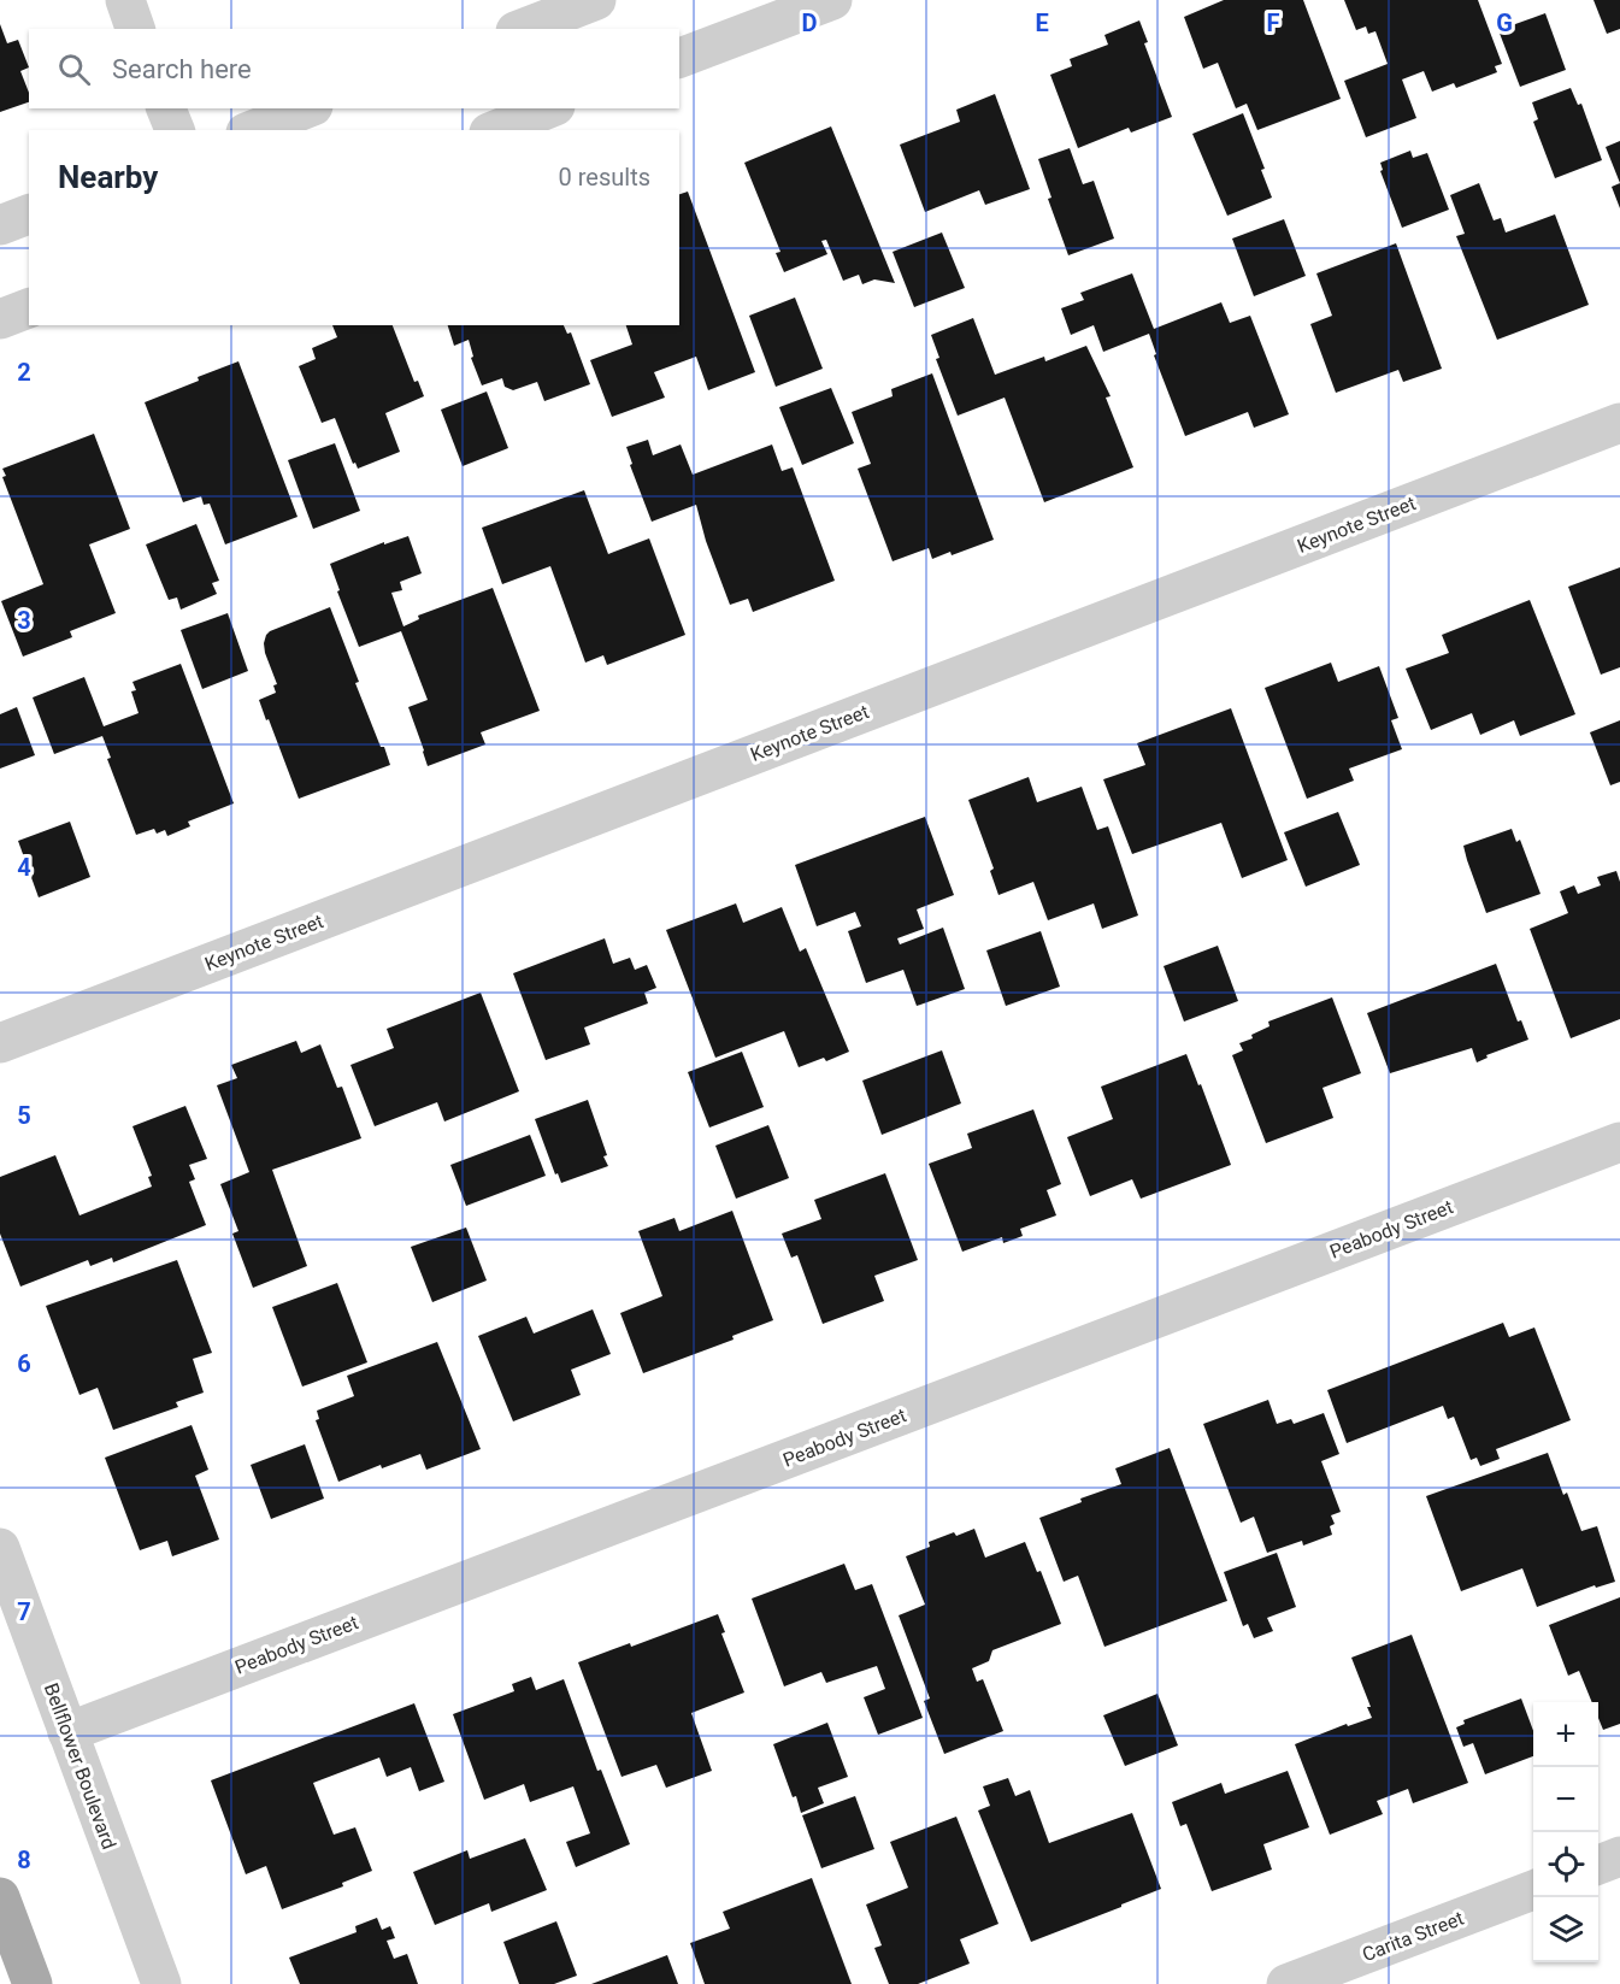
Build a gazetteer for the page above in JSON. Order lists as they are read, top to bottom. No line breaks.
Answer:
{"streets":{"street":["Keynote Street","Peabody Street","Bellflower Boulevard","Carita Street"]},"crossings":[["Peabody Street","Bellflower Boulevard"]],"page":{"search":"Search here","heading":["Nearby","0 results"],"map_buttons":["+","−"]},"grid":{"columns":["D","E","F","G"],"rows":["2","3","4","5","6","7","8"]}}
